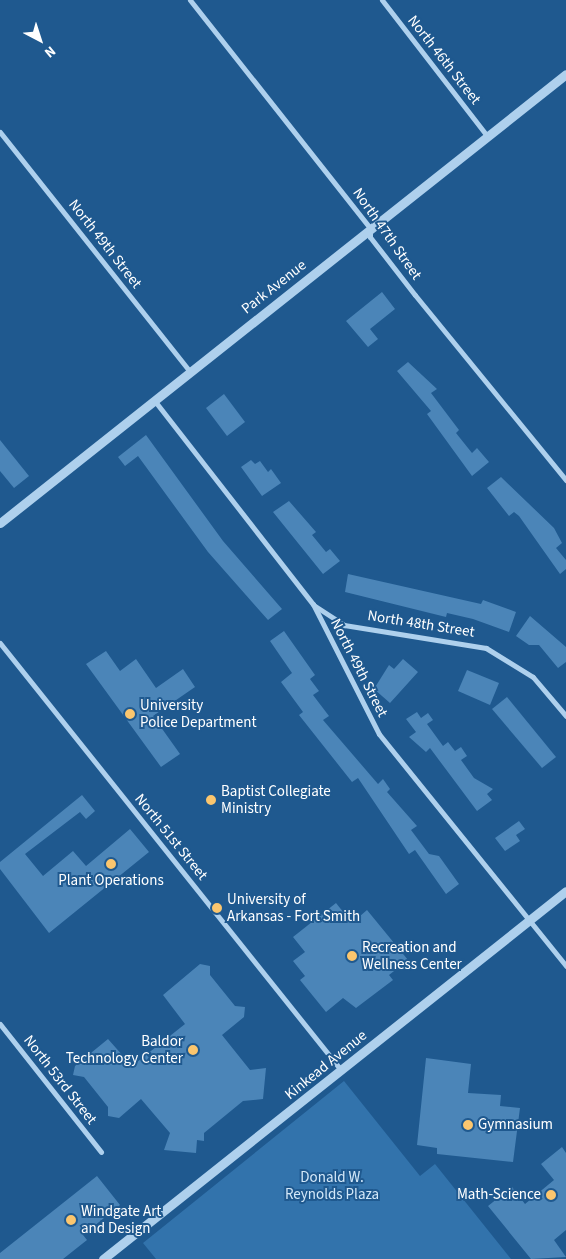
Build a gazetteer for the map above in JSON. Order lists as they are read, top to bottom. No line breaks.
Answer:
{"streets":{"street":["North 46th Street","North 47th Street","North 49th Street","Park Avenue","North 48th Street","North 51st Street","Kinkead Avenue","North 53rd Street"]},"crossings":[["North 46th Street","Park Avenue"],["North 47th Street","Park Avenue"],["North 49th Street","Park Avenue"],["North 49th Street","North 48th Street"],["North 49th Street","Kinkead Avenue"],["North 51st Street","Kinkead Avenue"]],"parks":["Donald W. Reynolds Plaza"],"places":["University Police Department","Baptist Collegiate Ministry","Plant Operations","University of Arkansas - Fort Smith","Recreation and Wellness Center","Baldor Technology Center","Gymnasium","Math-Science","Windgate Art and Design"],"north":"bottom right"}
